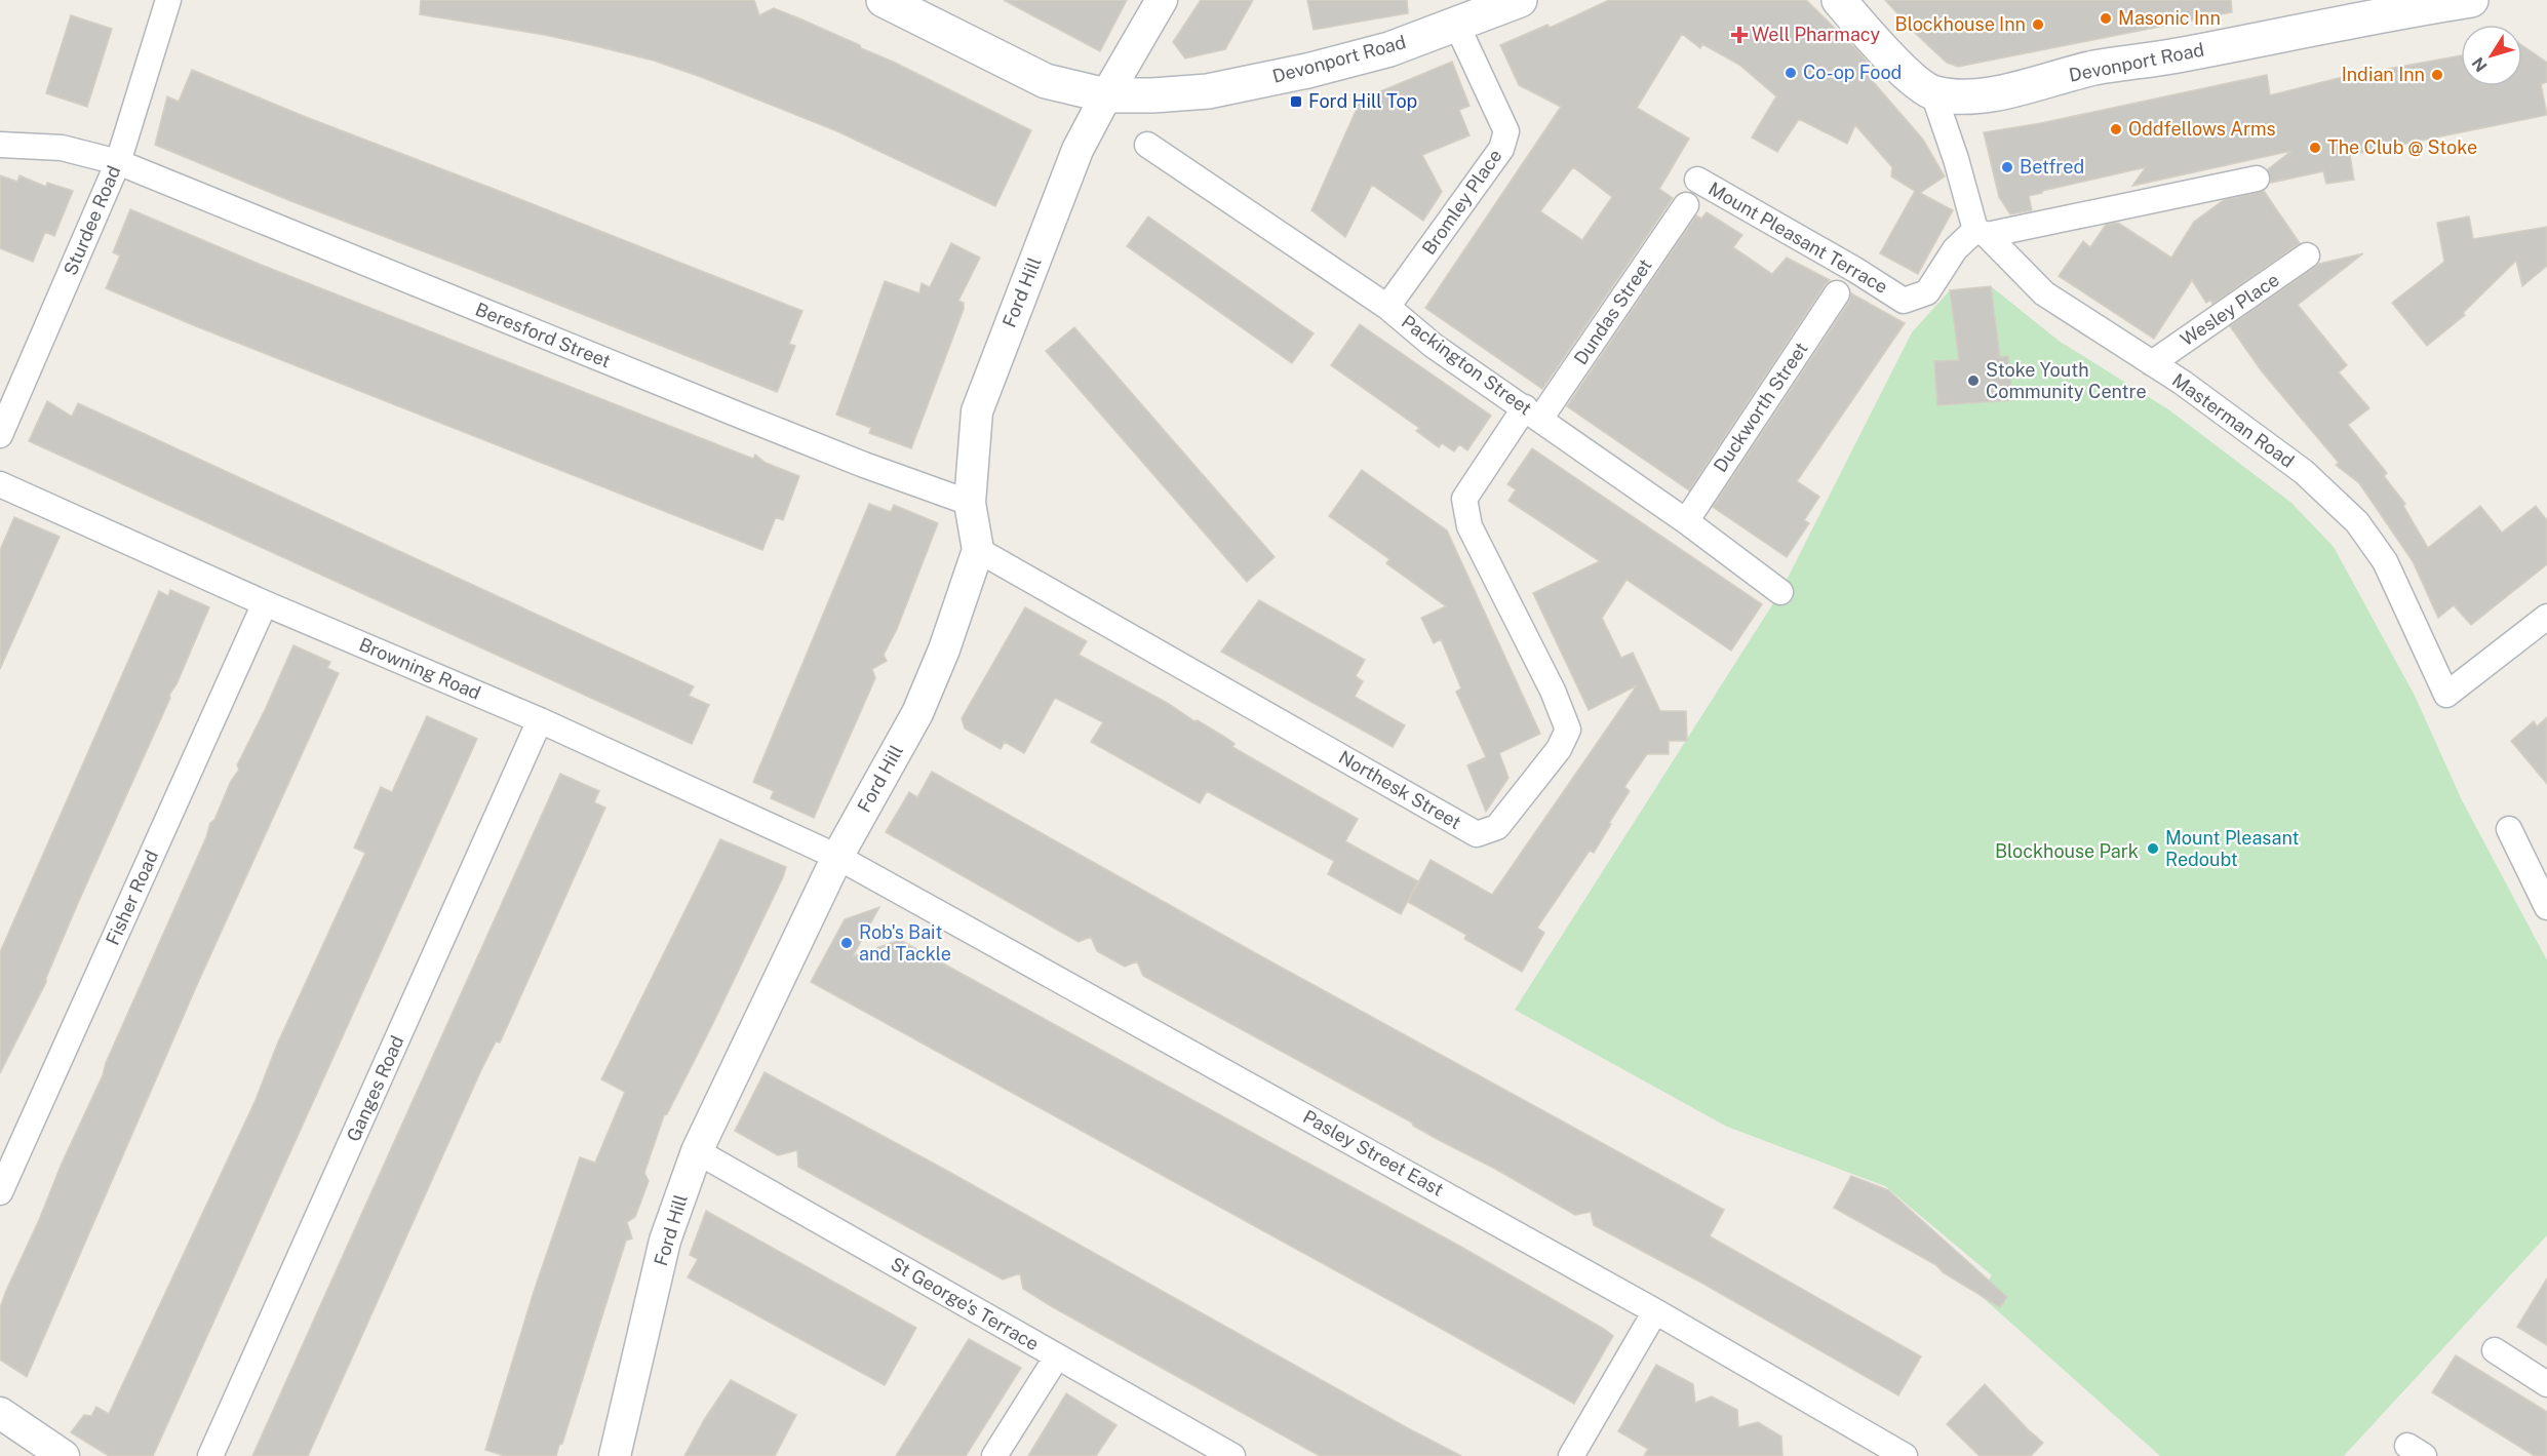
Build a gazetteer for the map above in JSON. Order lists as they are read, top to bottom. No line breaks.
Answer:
{"streets":{"main road":["Devonport Road"],"street":["Bromley Place","Sturdee Road","Mount Pleasant Terrace","Ford Hill","Wesley Place","Dundas Street","Beresford Street","Packington Street","Duckworth Street","Masterman Road","Browning Road","Northesk Street","Fisher Road","Ganges Road","Pasley Street East","St George's Terrace"]},"crossings":[["Devonport Road","Bromley Place"],["Devonport Road","Ford Hill"],["Devonport Road","Masterman Road"],["Bromley Place","Packington Street"],["Sturdee Road","Beresford Street"],["Mount Pleasant Terrace","Masterman Road"],["Ford Hill","Beresford Street"],["Ford Hill","Browning Road"],["Ford Hill","Northesk Street"],["Ford Hill","Pasley Street East"],["Ford Hill","St George's Terrace"],["Wesley Place","Masterman Road"],["Dundas Street","Packington Street"],["Dundas Street","Northesk Street"],["Packington Street","Duckworth Street"],["Packington Street","Northesk Street"],["Browning Road","Fisher Road"],["Browning Road","Ganges Road"],["Browning Road","Pasley Street East"]],"parks":["Blockhouse Park"],"places":{"other":["Masonic Inn","Blockhouse Inn","Co-op Food","Indian Inn","Oddfellows Arms","The Club @ Stoke","Betfred","Stoke Youth Community Centre","Mount Pleasant Redoubt","Rob's Bait and Tackle"],"health":["Well Pharmacy"],"transit":["Ford Hill Top"]},"north":"bottom left"}
